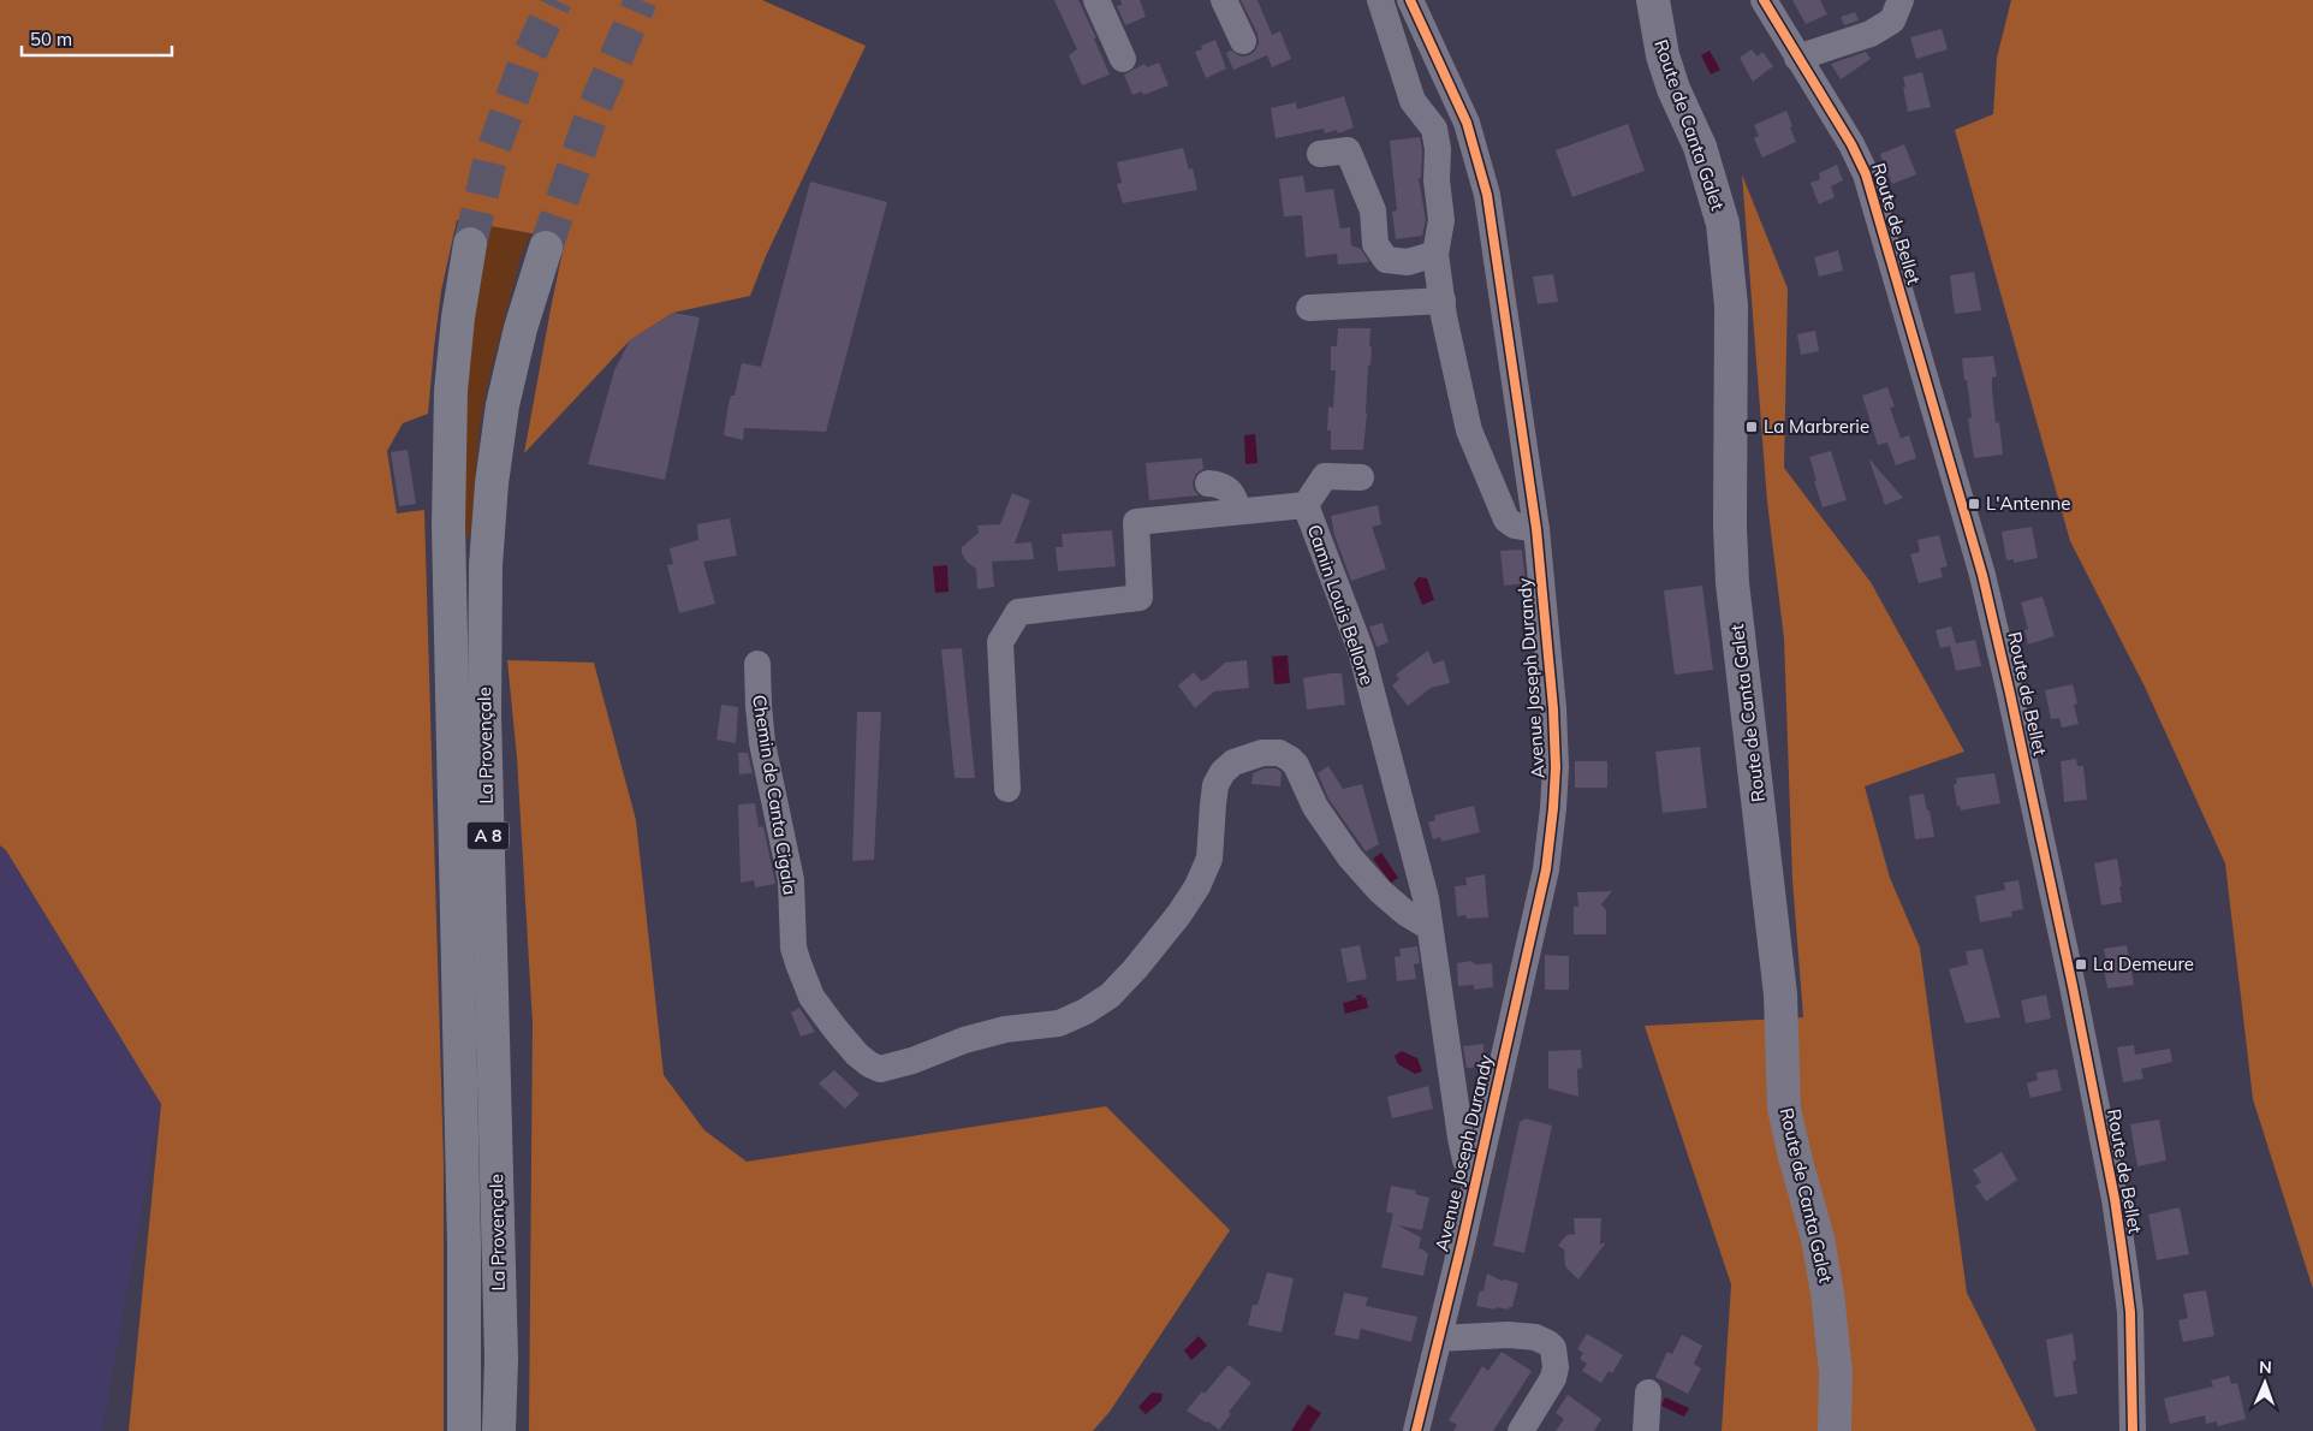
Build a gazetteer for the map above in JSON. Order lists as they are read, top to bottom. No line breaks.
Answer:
{"streets":{"highway":["La Provençale","A 8"],"main road":["Route de Canta Galet"],"street":["Route de Bellet","Camin Louis Bellone","Avenue Joseph Durandy","Chemin de Canta Cigala"]},"crossings":[["Camin Louis Bellone","Avenue Joseph Durandy"],["Camin Louis Bellone","Chemin de Canta Cigala"]],"places":{"transit":["La Marbrerie","L'Antenne","La Demeure"]},"scale_bar":"50 m","north":"top"}
